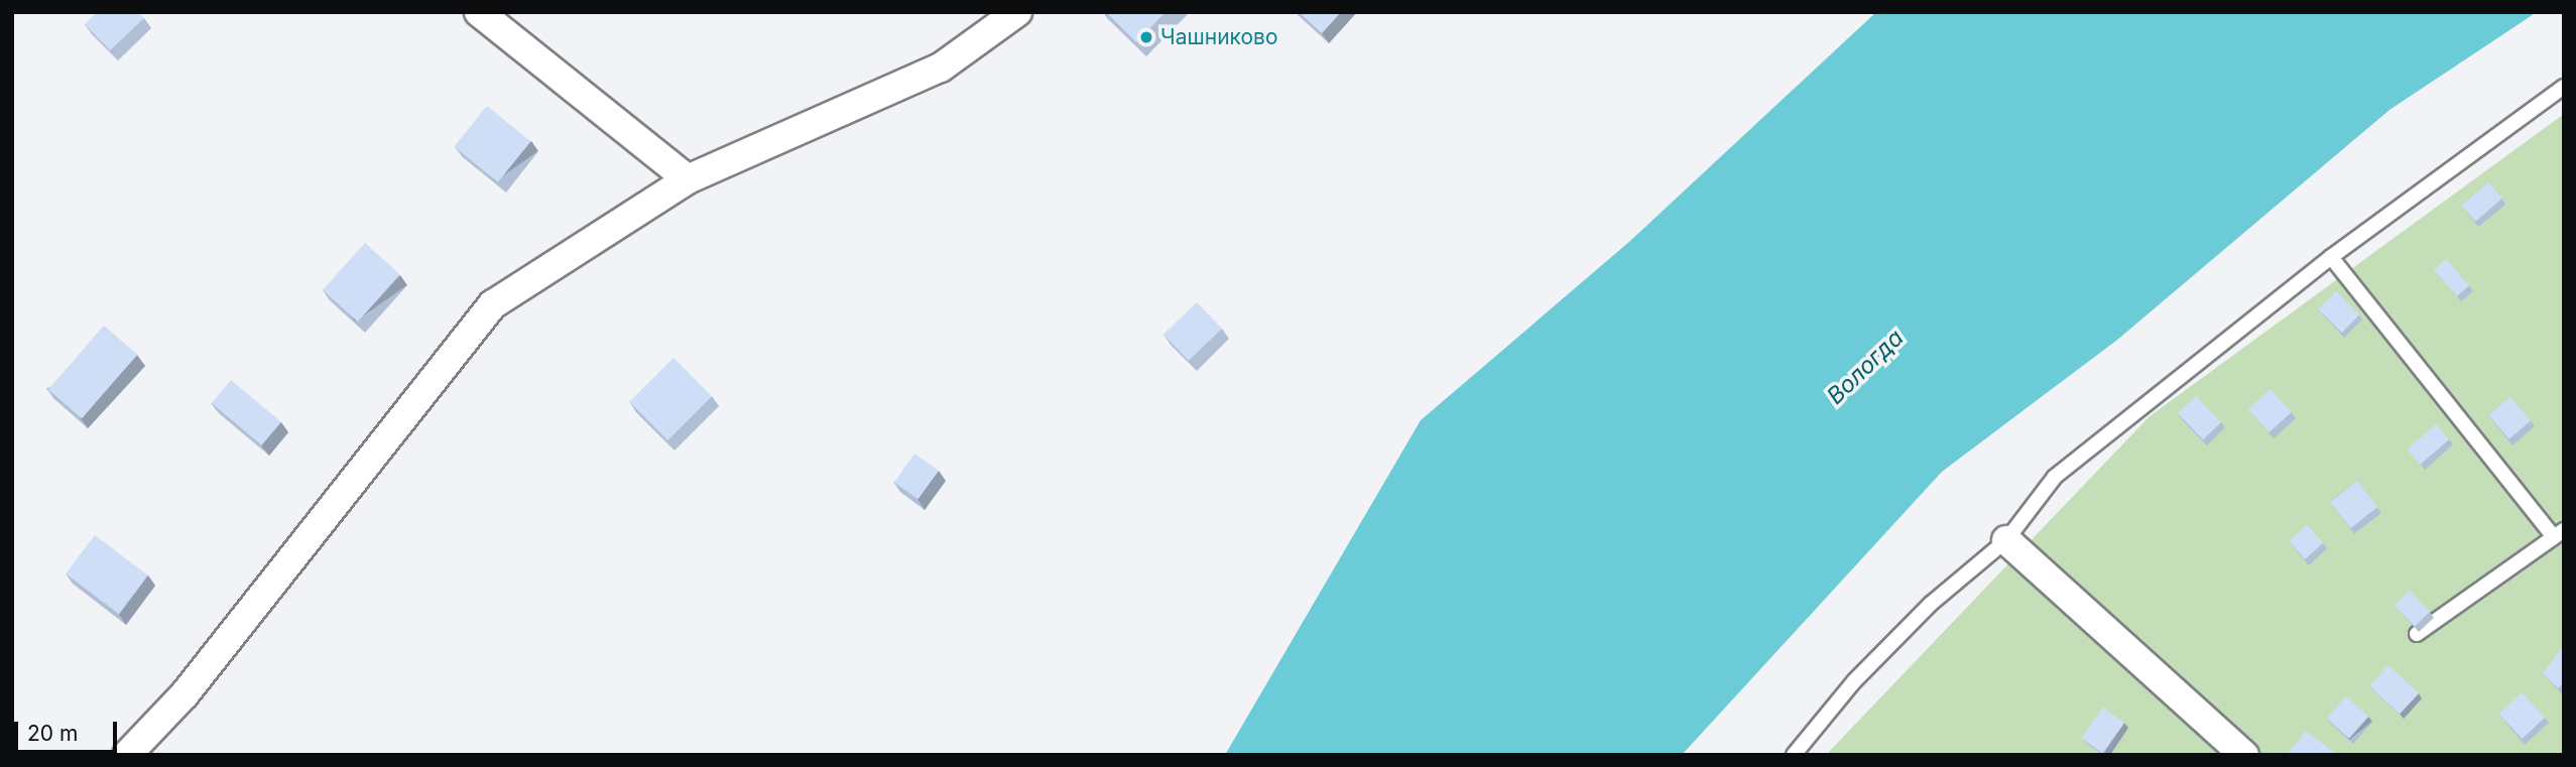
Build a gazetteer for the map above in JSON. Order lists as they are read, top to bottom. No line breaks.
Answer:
{"water":["Вологда"],"places":["Чашниково"],"scale_bar":"20 m"}
